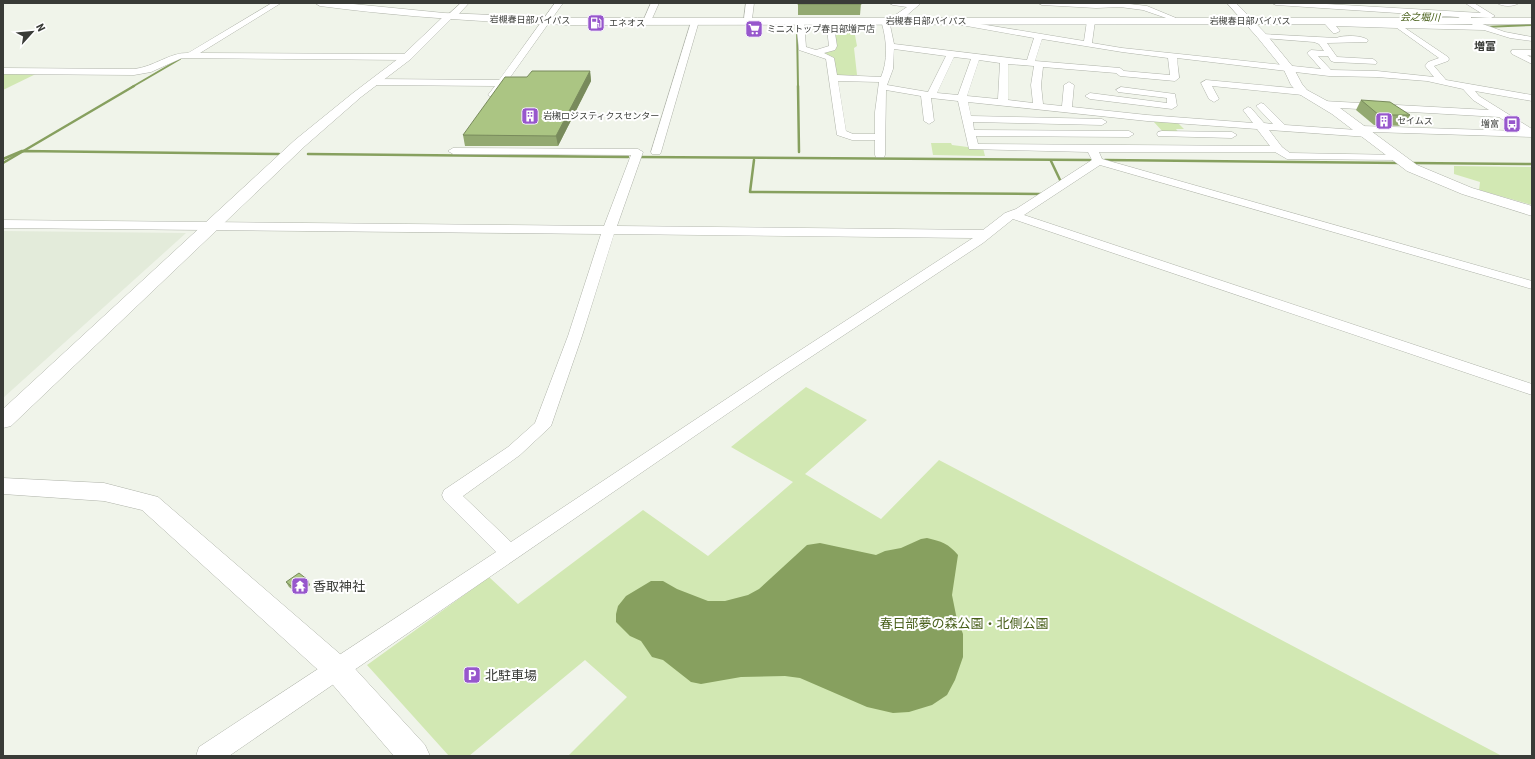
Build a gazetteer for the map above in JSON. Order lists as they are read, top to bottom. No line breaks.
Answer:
{"streets":{"highway":["岩槻春日部バイパス"]},"districts":["増富"],"water":["会之堀川"],"parks":["春日部夢の森公園・北側公園"],"places":{"fuel station":["エネオス"],"supermarket":["ミニストップ春日部増戸店"],"building":["岩槻ロジスティクスセンター","セイムス"],"bus stop":["増富"],"temple":["香取神社"],"parking":["北駐車場"]},"north":"top right"}
